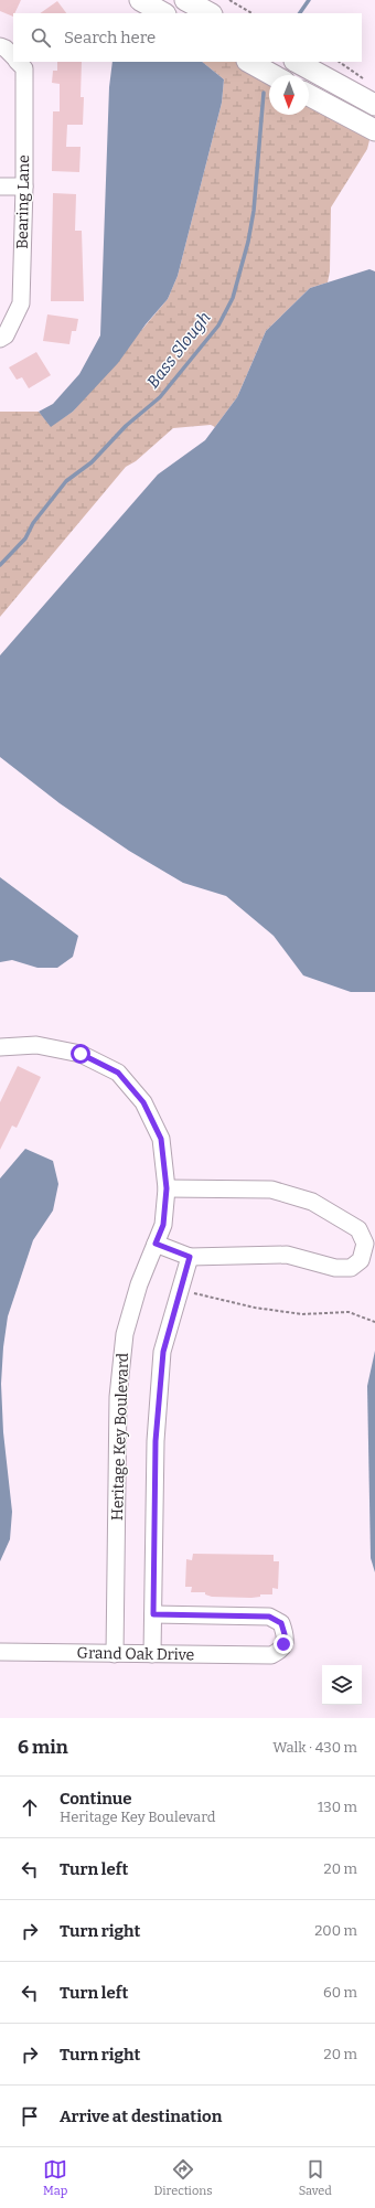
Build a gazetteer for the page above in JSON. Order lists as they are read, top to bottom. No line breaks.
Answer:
{"streets":{"street":["Bearing Lane","Heritage Key Boulevard","Grand Oak Drive"]},"crossings":[["Heritage Key Boulevard","Grand Oak Drive"]],"water":["Bass Slough"],"north":"bottom","page":{"search":"Search here","heading":["6 min","Walk · 430 m"],"list":[["Continue","Heritage Key Boulevard","130 m"],["Turn left","20 m"],["Turn right","200 m"],["Turn left","60 m"],["Turn right","20 m"],"Arrive at destination"],"nav":["Map","Directions","Saved"]}}
